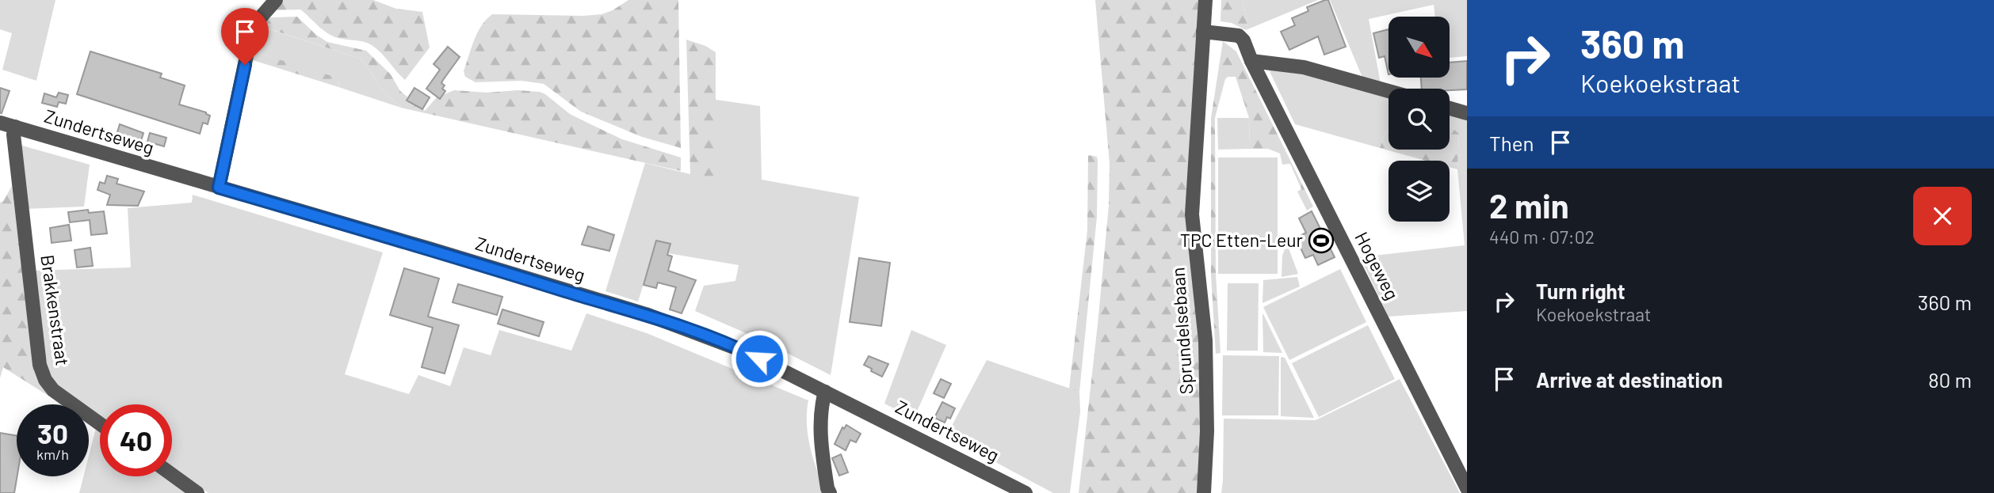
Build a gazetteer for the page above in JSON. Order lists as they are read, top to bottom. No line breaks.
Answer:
{"streets":{"street":["Zundertseweg","Hogeweg","Brakkenstraat","Sprundelsebaan"]},"crossings":[["Zundertseweg","Brakkenstraat"],["Hogeweg","Sprundelsebaan"]],"places":{"sports":["TPC Etten-Leur"]},"north":"bottom right","page":{"turn":["360 m","Koekoekstraat"],"then":"Then","heading":["2 min","440 m · 07:02"],"list":[{"name":"Turn right","note":"Koekoekstraat","value":"360 m"},{"name":"Arrive at destination","value":"80 m"}],"speed":"30 km/h","limit":"40"}}
